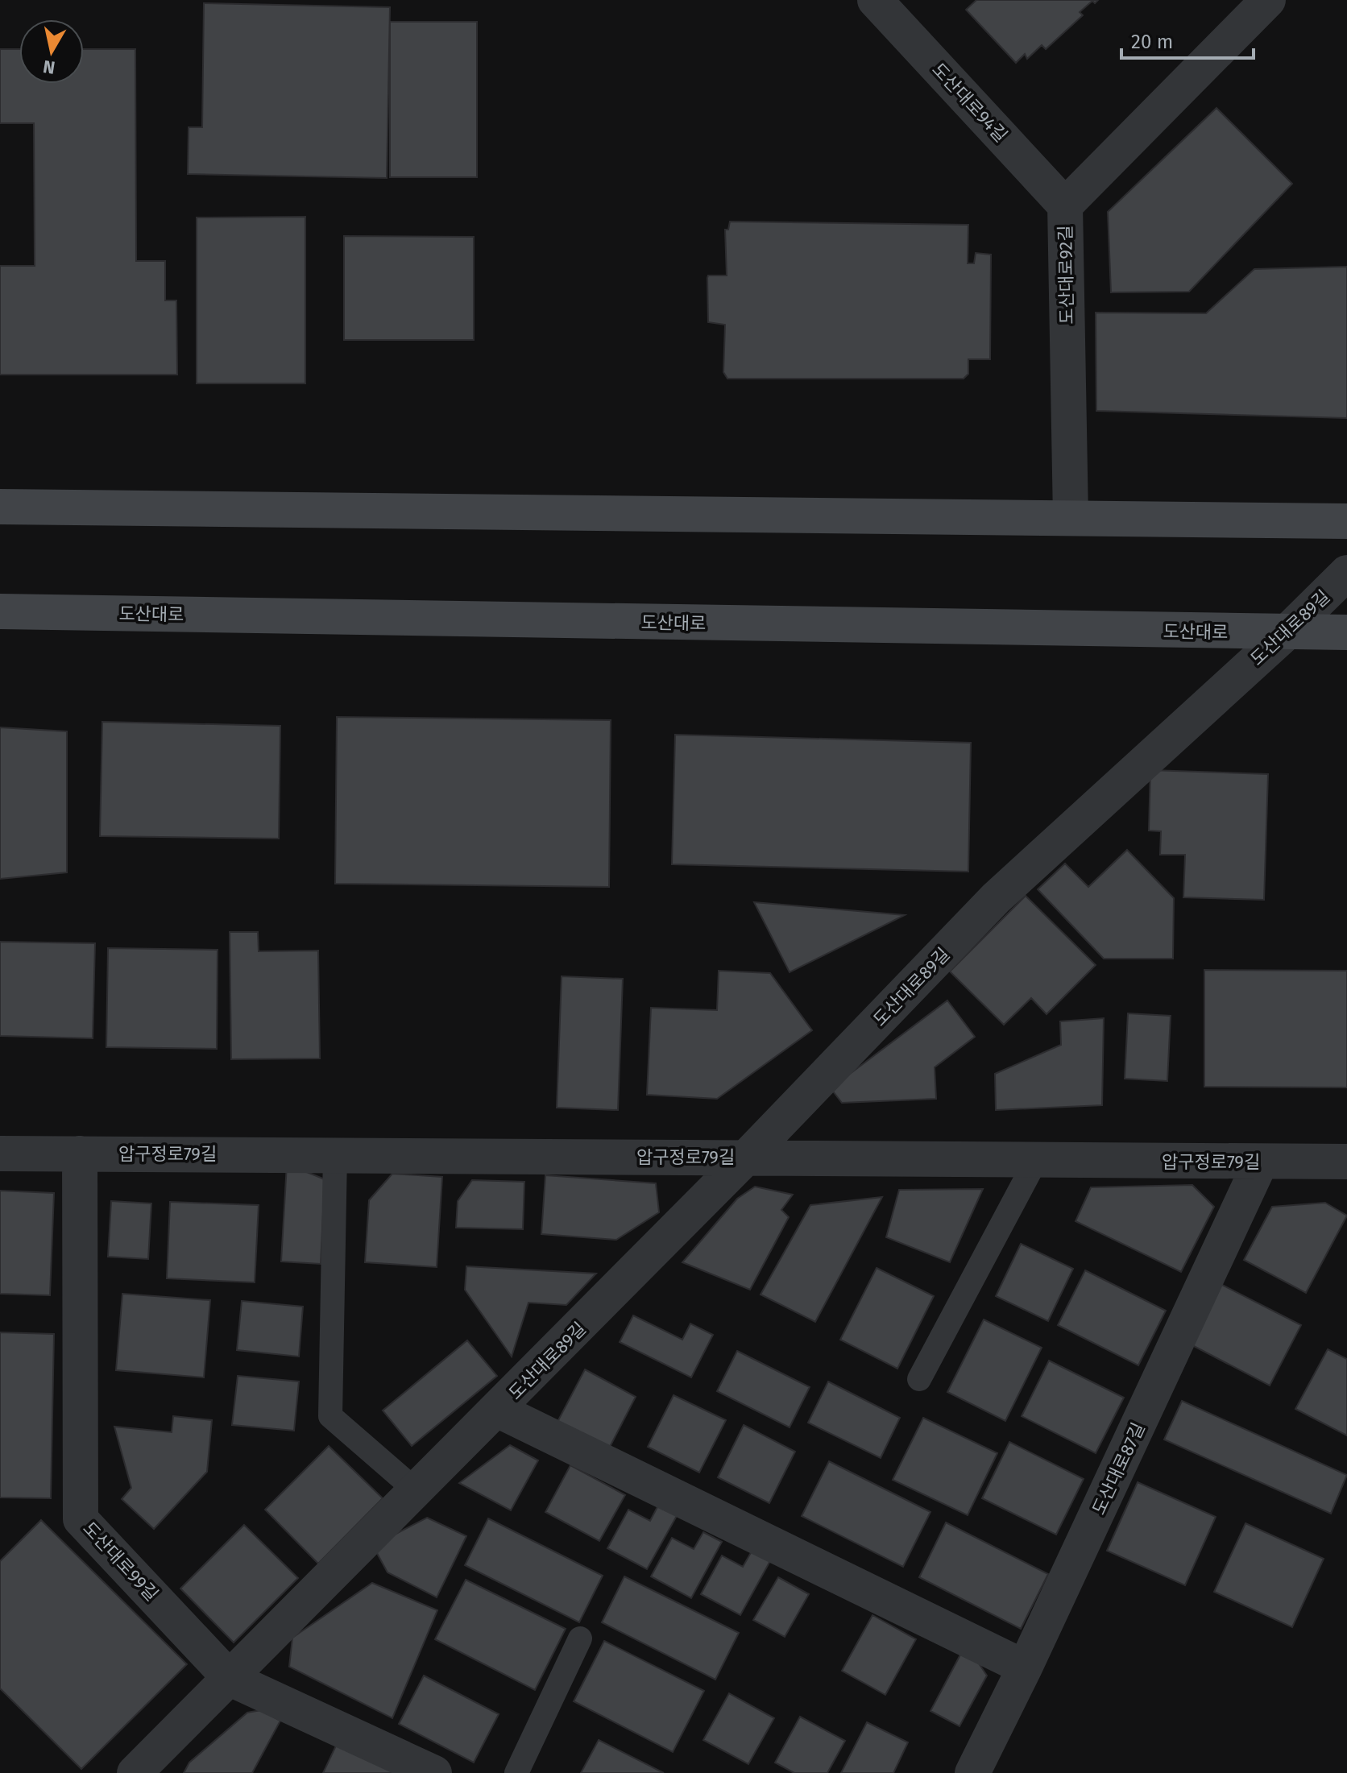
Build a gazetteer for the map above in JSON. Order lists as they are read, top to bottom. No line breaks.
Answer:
{"streets":{"main road":["도산대로"],"street":["도산대로94길","도산대로92길","도산대로89길","압구정로79길","도산대로87길","도산대로99길"]},"crossings":[["도산대로94길","도산대로92길"],["도산대로","도산대로89길"],["도산대로89길","압구정로79길"],["도산대로89길","도산대로87길"],["도산대로89길","도산대로99길"],["압구정로79길","도산대로87길"],["압구정로79길","도산대로99길"]],"scale_bar":"20 m","north":"bottom"}
